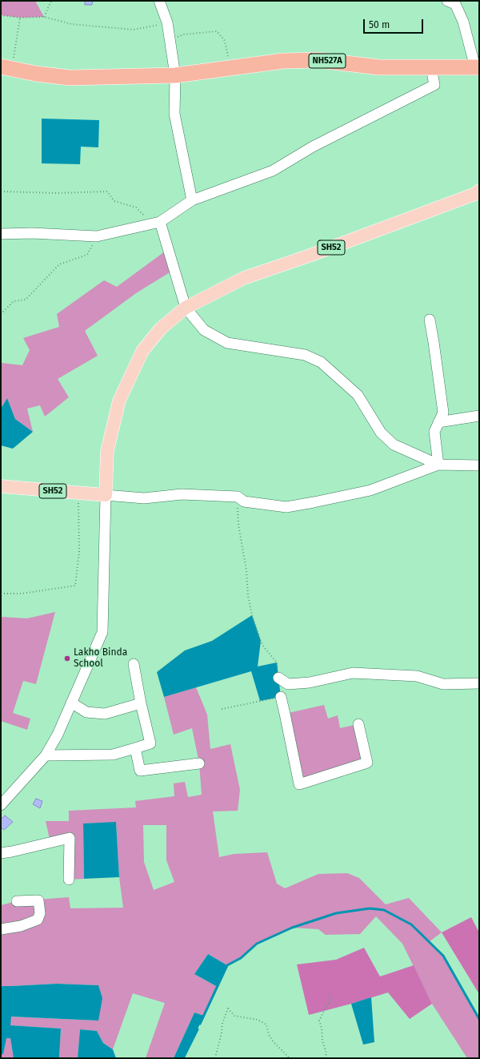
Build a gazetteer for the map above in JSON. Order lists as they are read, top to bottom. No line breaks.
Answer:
{"streets":{"highway":["NH527A"],"main road":["SH52"]},"places":["Lakho Binda School"],"scale_bar":"50 m"}
